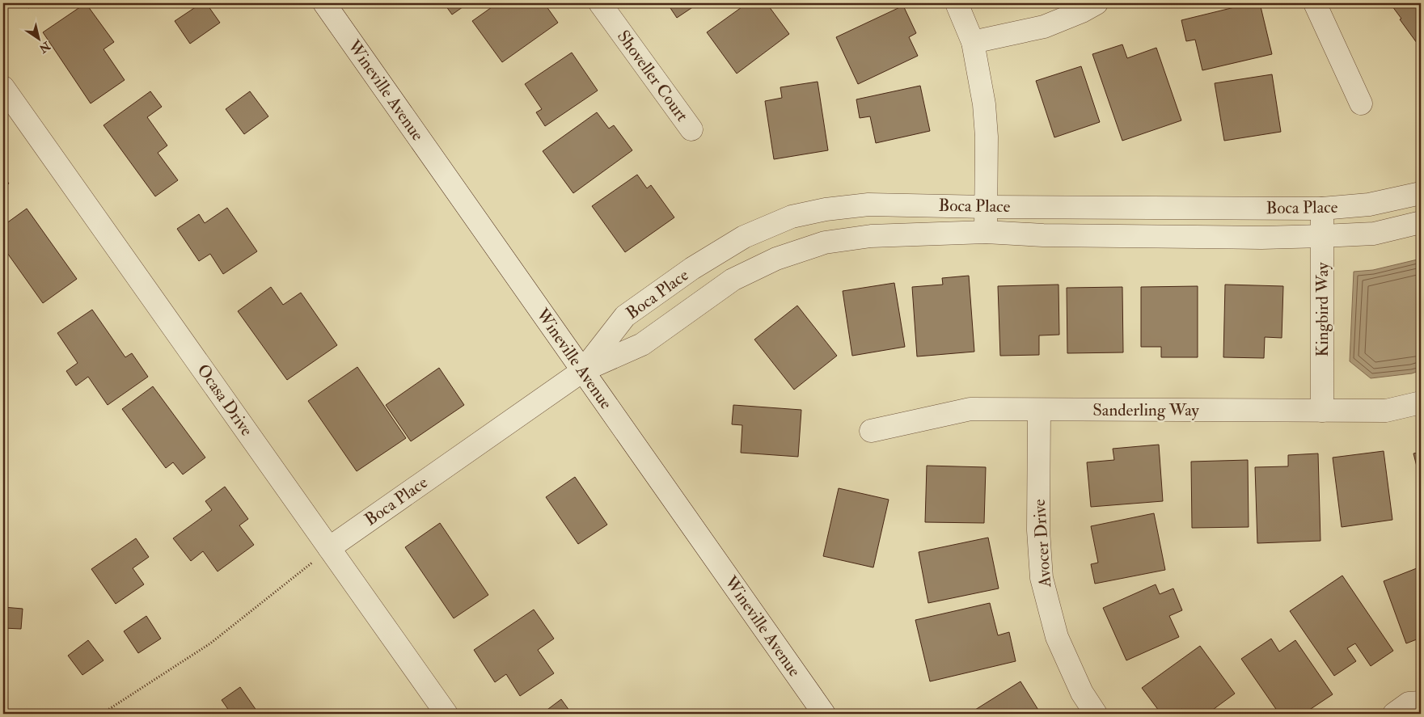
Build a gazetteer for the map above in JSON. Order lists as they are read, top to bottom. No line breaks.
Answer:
{"streets":{"street":["Shoveller Court","Wineville Avenue","Boca Place","Kingbird Way","Ocasa Drive","Sanderling Way","Avocer Drive"]},"crossings":[["Wineville Avenue","Boca Place"],["Boca Place","Kingbird Way"],["Boca Place","Ocasa Drive"],["Kingbird Way","Sanderling Way"],["Sanderling Way","Avocer Drive"]],"north":"bottom right"}
